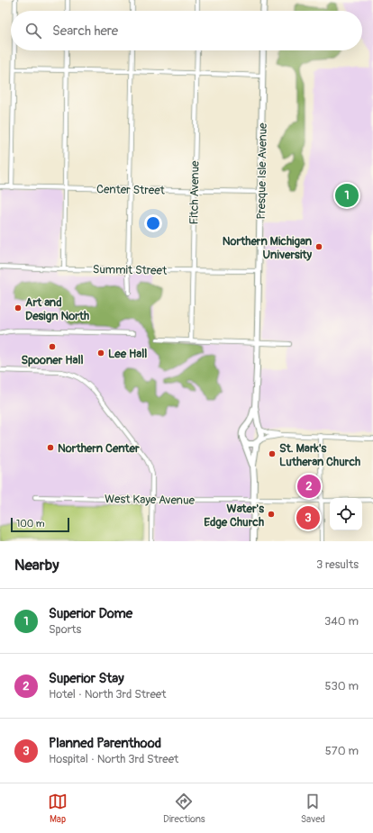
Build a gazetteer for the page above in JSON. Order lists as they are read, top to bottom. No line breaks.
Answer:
{"streets":{"main road":["Presque Isle Avenue"],"street":["Center Street","Fitch Avenue","Summit Street","West Kaye Avenue"]},"crossings":[["Presque Isle Avenue","Center Street"],["Presque Isle Avenue","Summit Street"],["Presque Isle Avenue","West Kaye Avenue"],["Center Street","Fitch Avenue"],["Fitch Avenue","Summit Street"]],"places":["Northern Michigan University","Art and Design North","Spooner Hall","Lee Hall","Northern Center","St. Mark's Lutheran Church","Water's Edge Church"],"scale_bar":"100 m","page":{"search":"Search here","pins":["1","2","3"],"scale":"100 m","heading":["Nearby","3 results"],"list":[{"mark":"1","name":"Superior Dome","note":"Sports","value":"340 m"},{"mark":"2","name":"Superior Stay","note":"Hotel · North 3rd Street","value":"530 m"},{"mark":"3","name":"Planned Parenthood","note":"Hospital · North 3rd Street","value":"570 m"}],"nav":["Map","Directions","Saved"]}}
